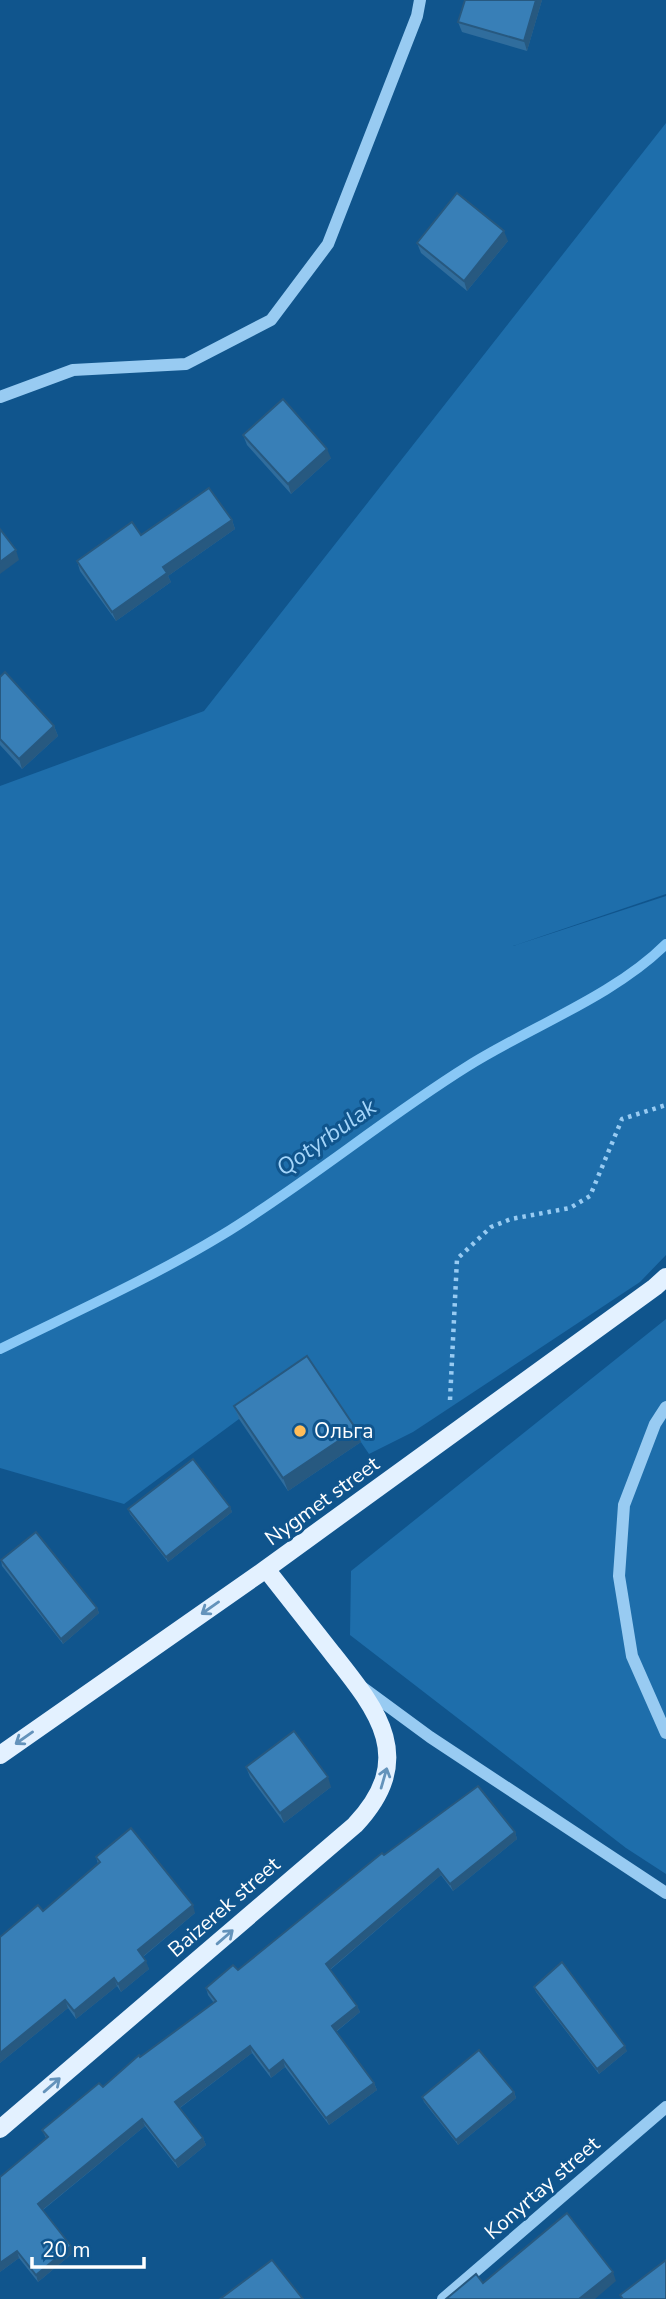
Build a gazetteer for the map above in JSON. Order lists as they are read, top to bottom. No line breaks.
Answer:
{"streets":{"main road":["Nygmet street","Baizerek street"],"street":["Konyrtay street"]},"crossings":[["Nygmet street","Baizerek street"]],"one_way":["Nygmet street","Baizerek street"],"water":["Qotyrbulak"],"places":["Ольга"],"scale_bar":"20 m"}
